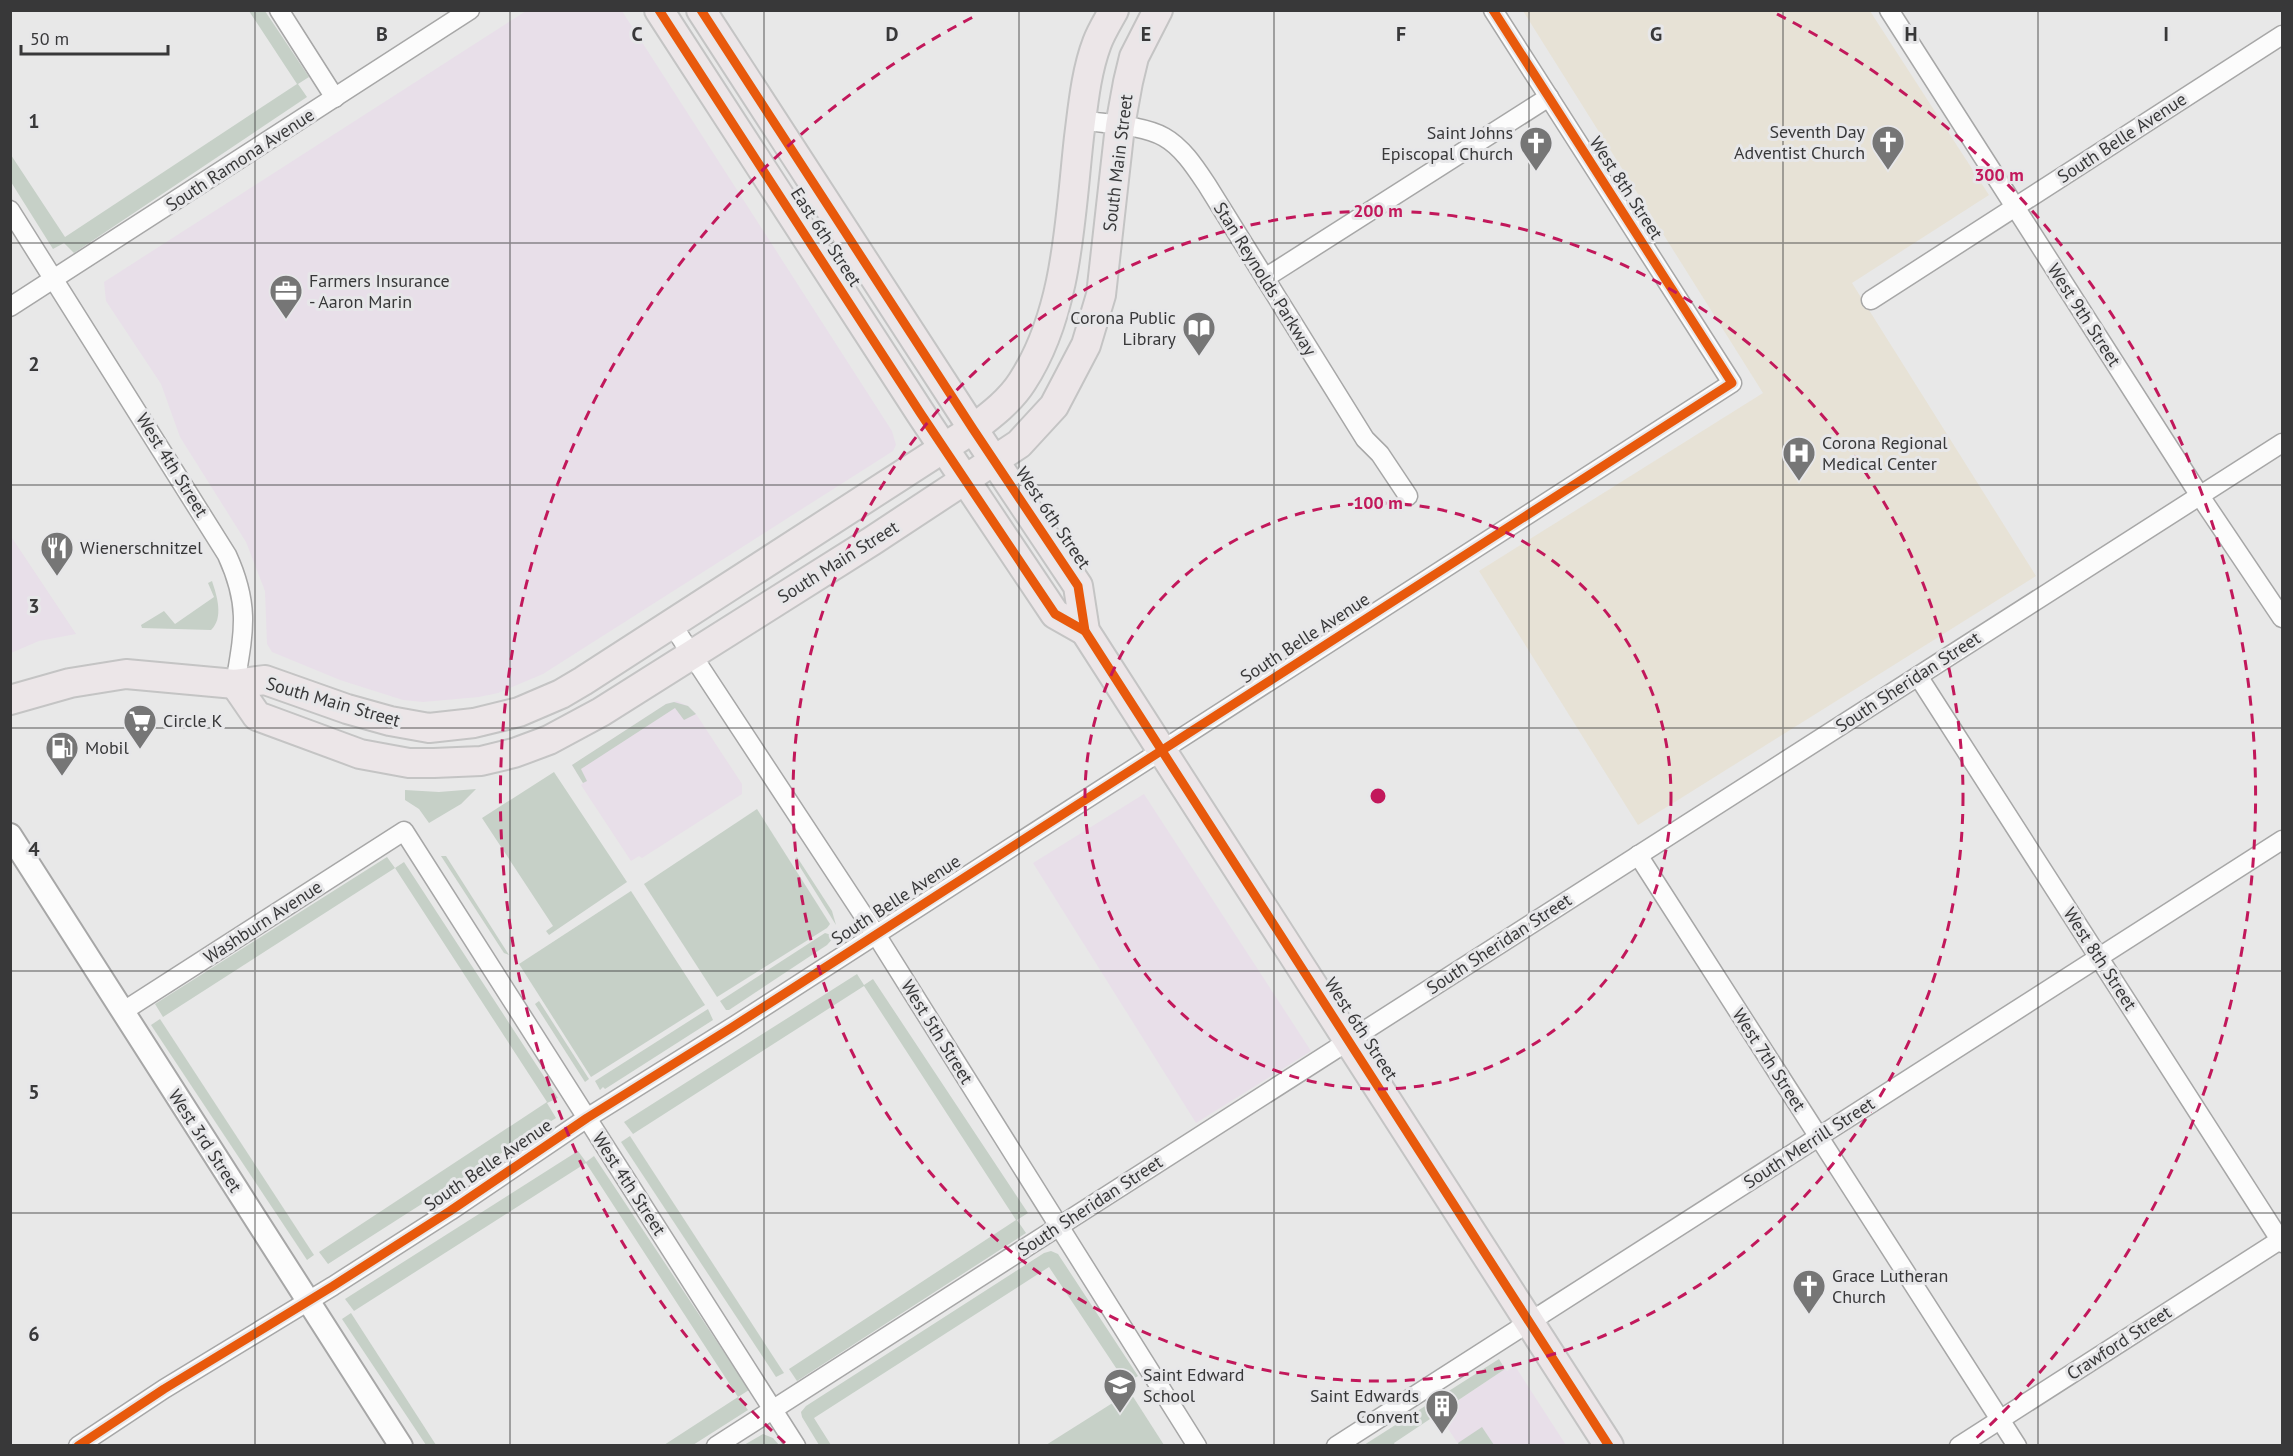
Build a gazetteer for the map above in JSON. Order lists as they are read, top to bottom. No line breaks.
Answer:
{"streets":{"main road":["South Main Street","East 6th Street","West 6th Street"],"street":["South Belle Avenue","South Ramona Avenue","West 8th Street","Stan Reynolds Parkway","West 9th Street","West 4th Street","South Sheridan Street","Washburn Avenue","West 5th Street","West 7th Street","West 3rd Street","South Merrill Street","Crawford Street"]},"crossings":[["South Belle Avenue","West 8th Street"],["South Belle Avenue","West 9th Street"],["South Belle Avenue","West 4th Street"],["South Belle Avenue","West 6th Street"],["South Belle Avenue","West 5th Street"],["South Belle Avenue","West 3rd Street"],["South Ramona Avenue","West 4th Street"],["South Main Street","East 6th Street"],["South Main Street","Stan Reynolds Parkway"],["South Main Street","West 4th Street"],["South Main Street","West 6th Street"],["South Main Street","West 5th Street"],["West 8th Street","South Sheridan Street"],["West 8th Street","South Merrill Street"],["West 8th Street","Crawford Street"],["East 6th Street","West 6th Street"],["West 9th Street","South Sheridan Street"],["West 4th Street","South Sheridan Street"],["West 4th Street","Washburn Avenue"],["West 6th Street","South Sheridan Street"],["West 6th Street","South Merrill Street"],["South Sheridan Street","West 5th Street"],["South Sheridan Street","West 7th Street"],["Washburn Avenue","West 3rd Street"],["West 7th Street","South Merrill Street"],["West 7th Street","Crawford Street"]],"places":{"church":["Seventh Day Adventist Church","Saint Johns Episcopal Church","Grace Lutheran Church"],"office":["Farmers Insurance - Aaron Marin"],"library":["Corona Public Library"],"hospital":["Corona Regional Medical Center"],"restaurant":["Wienerschnitzel"],"supermarket":["Circle K"],"fuel station":["Mobil"],"school or university":["Saint Edward School"],"building":["Saint Edwards Convent"]},"scale_bar":"50 m","grid":{"columns":["B","C","D","E","F","G","H","I"],"rows":["1","2","3","4","5","6"]},"rings":["300 m","200 m","100 m"]}
